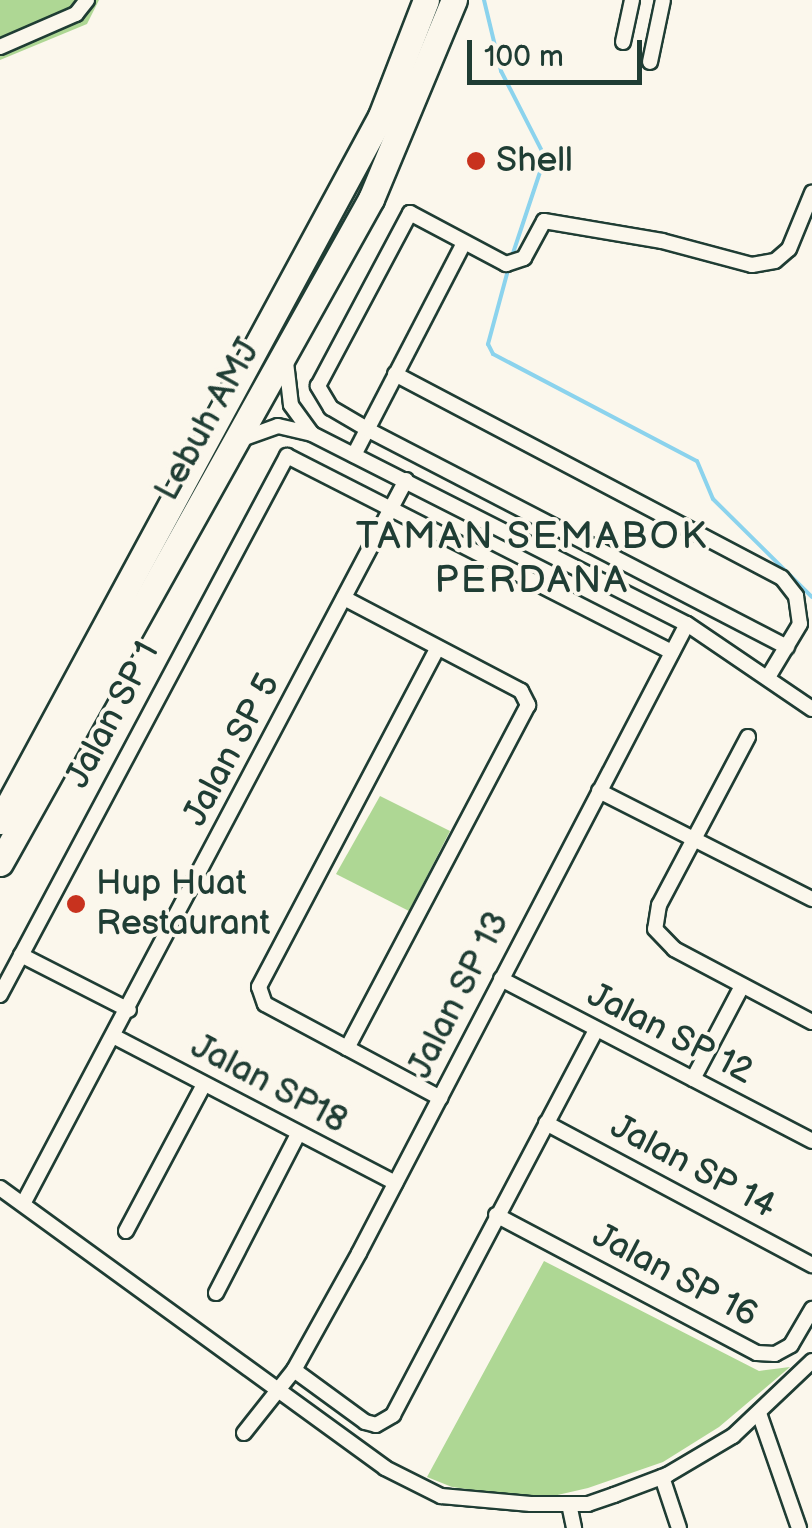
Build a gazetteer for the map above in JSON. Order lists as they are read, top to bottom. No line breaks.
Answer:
{"streets":{"highway":["Lebuh AMJ"],"street":["Jalan SP 1","Jalan SP 5","Jalan SP 13","Jalan SP 12","Jalan SP18","Jalan SP 14","Jalan SP 16"]},"crossings":[["Jalan SP 1","Jalan SP 5"],["Jalan SP 5","Jalan SP18"],["Jalan SP 13","Jalan SP 12"],["Jalan SP 13","Jalan SP18"]],"districts":["TAMAN SEMABOK PERDANA"],"places":["Shell","Hup Huat Restaurant"],"scale_bar":"100 m"}
